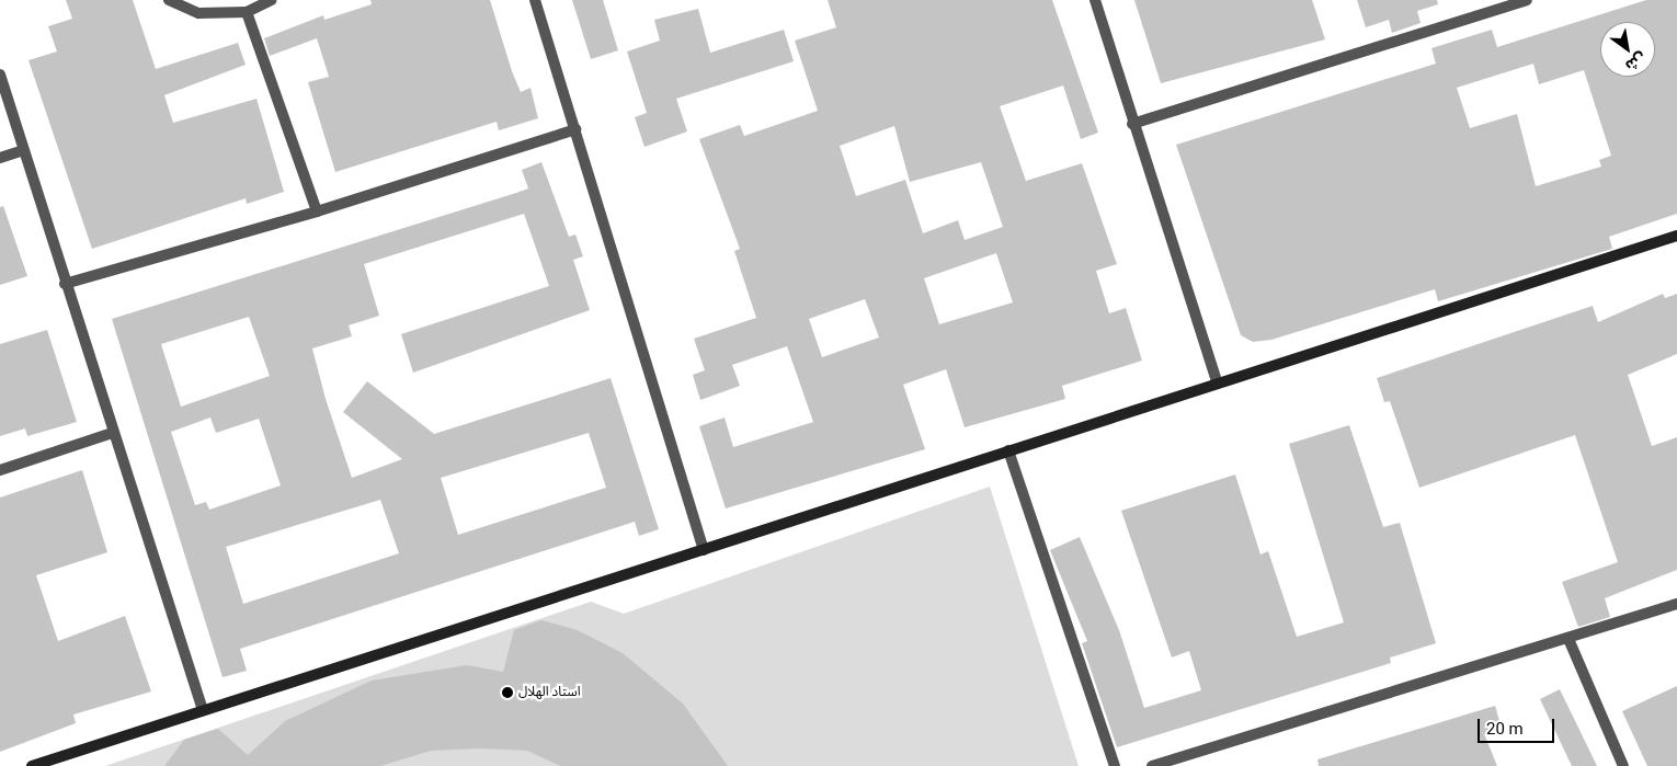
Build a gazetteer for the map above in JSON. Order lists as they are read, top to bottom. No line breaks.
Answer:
{"places":["استاد الهلال"],"scale_bar":"20 m","north":"bottom right"}
